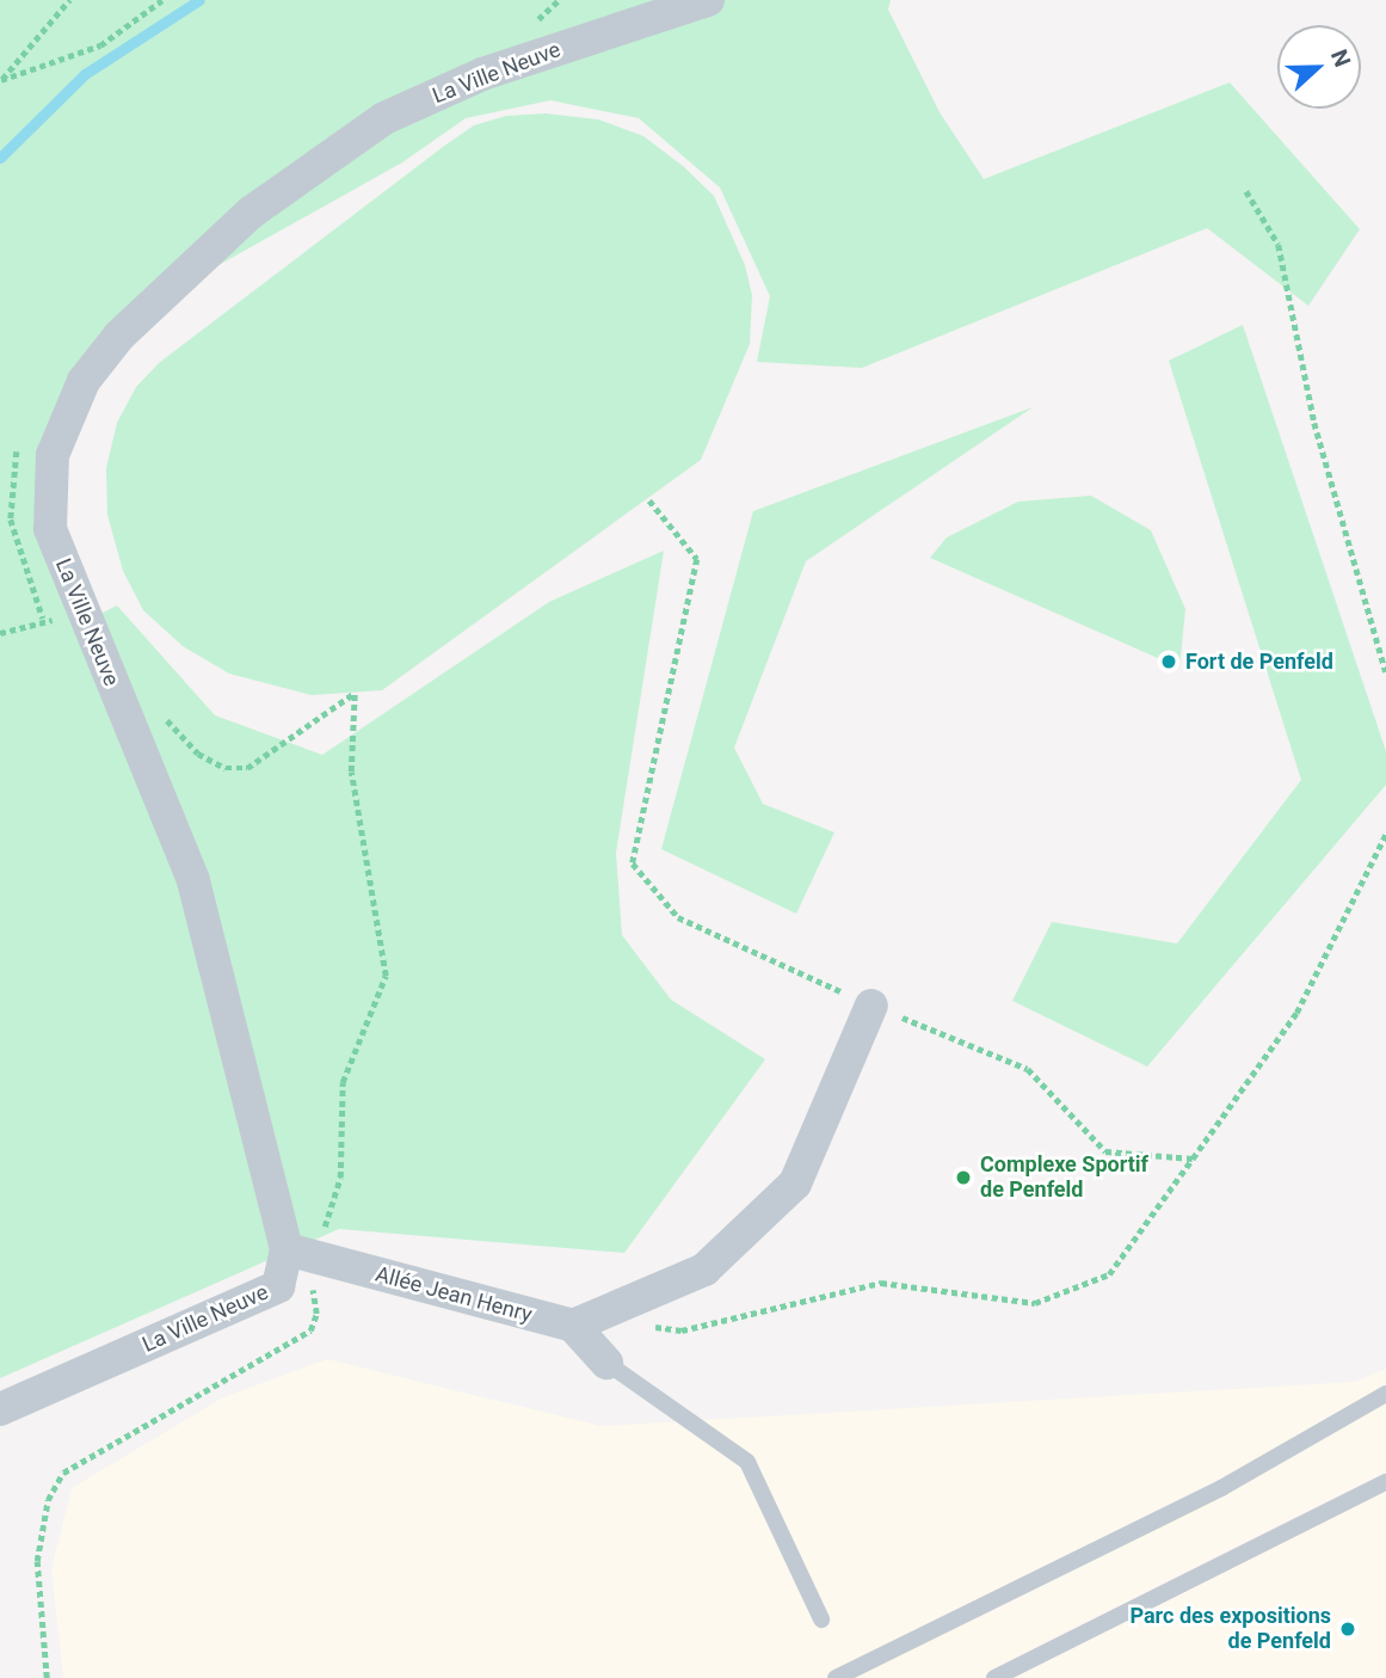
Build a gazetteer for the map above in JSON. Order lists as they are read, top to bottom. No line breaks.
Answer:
{"streets":{"street":["La Ville Neuve","Allée Jean Henry"]},"crossings":[["La Ville Neuve","Allée Jean Henry"]],"places":["Fort de Penfeld","Complexe Sportif de Penfeld","Parc des expositions de Penfeld"],"north":"right"}
